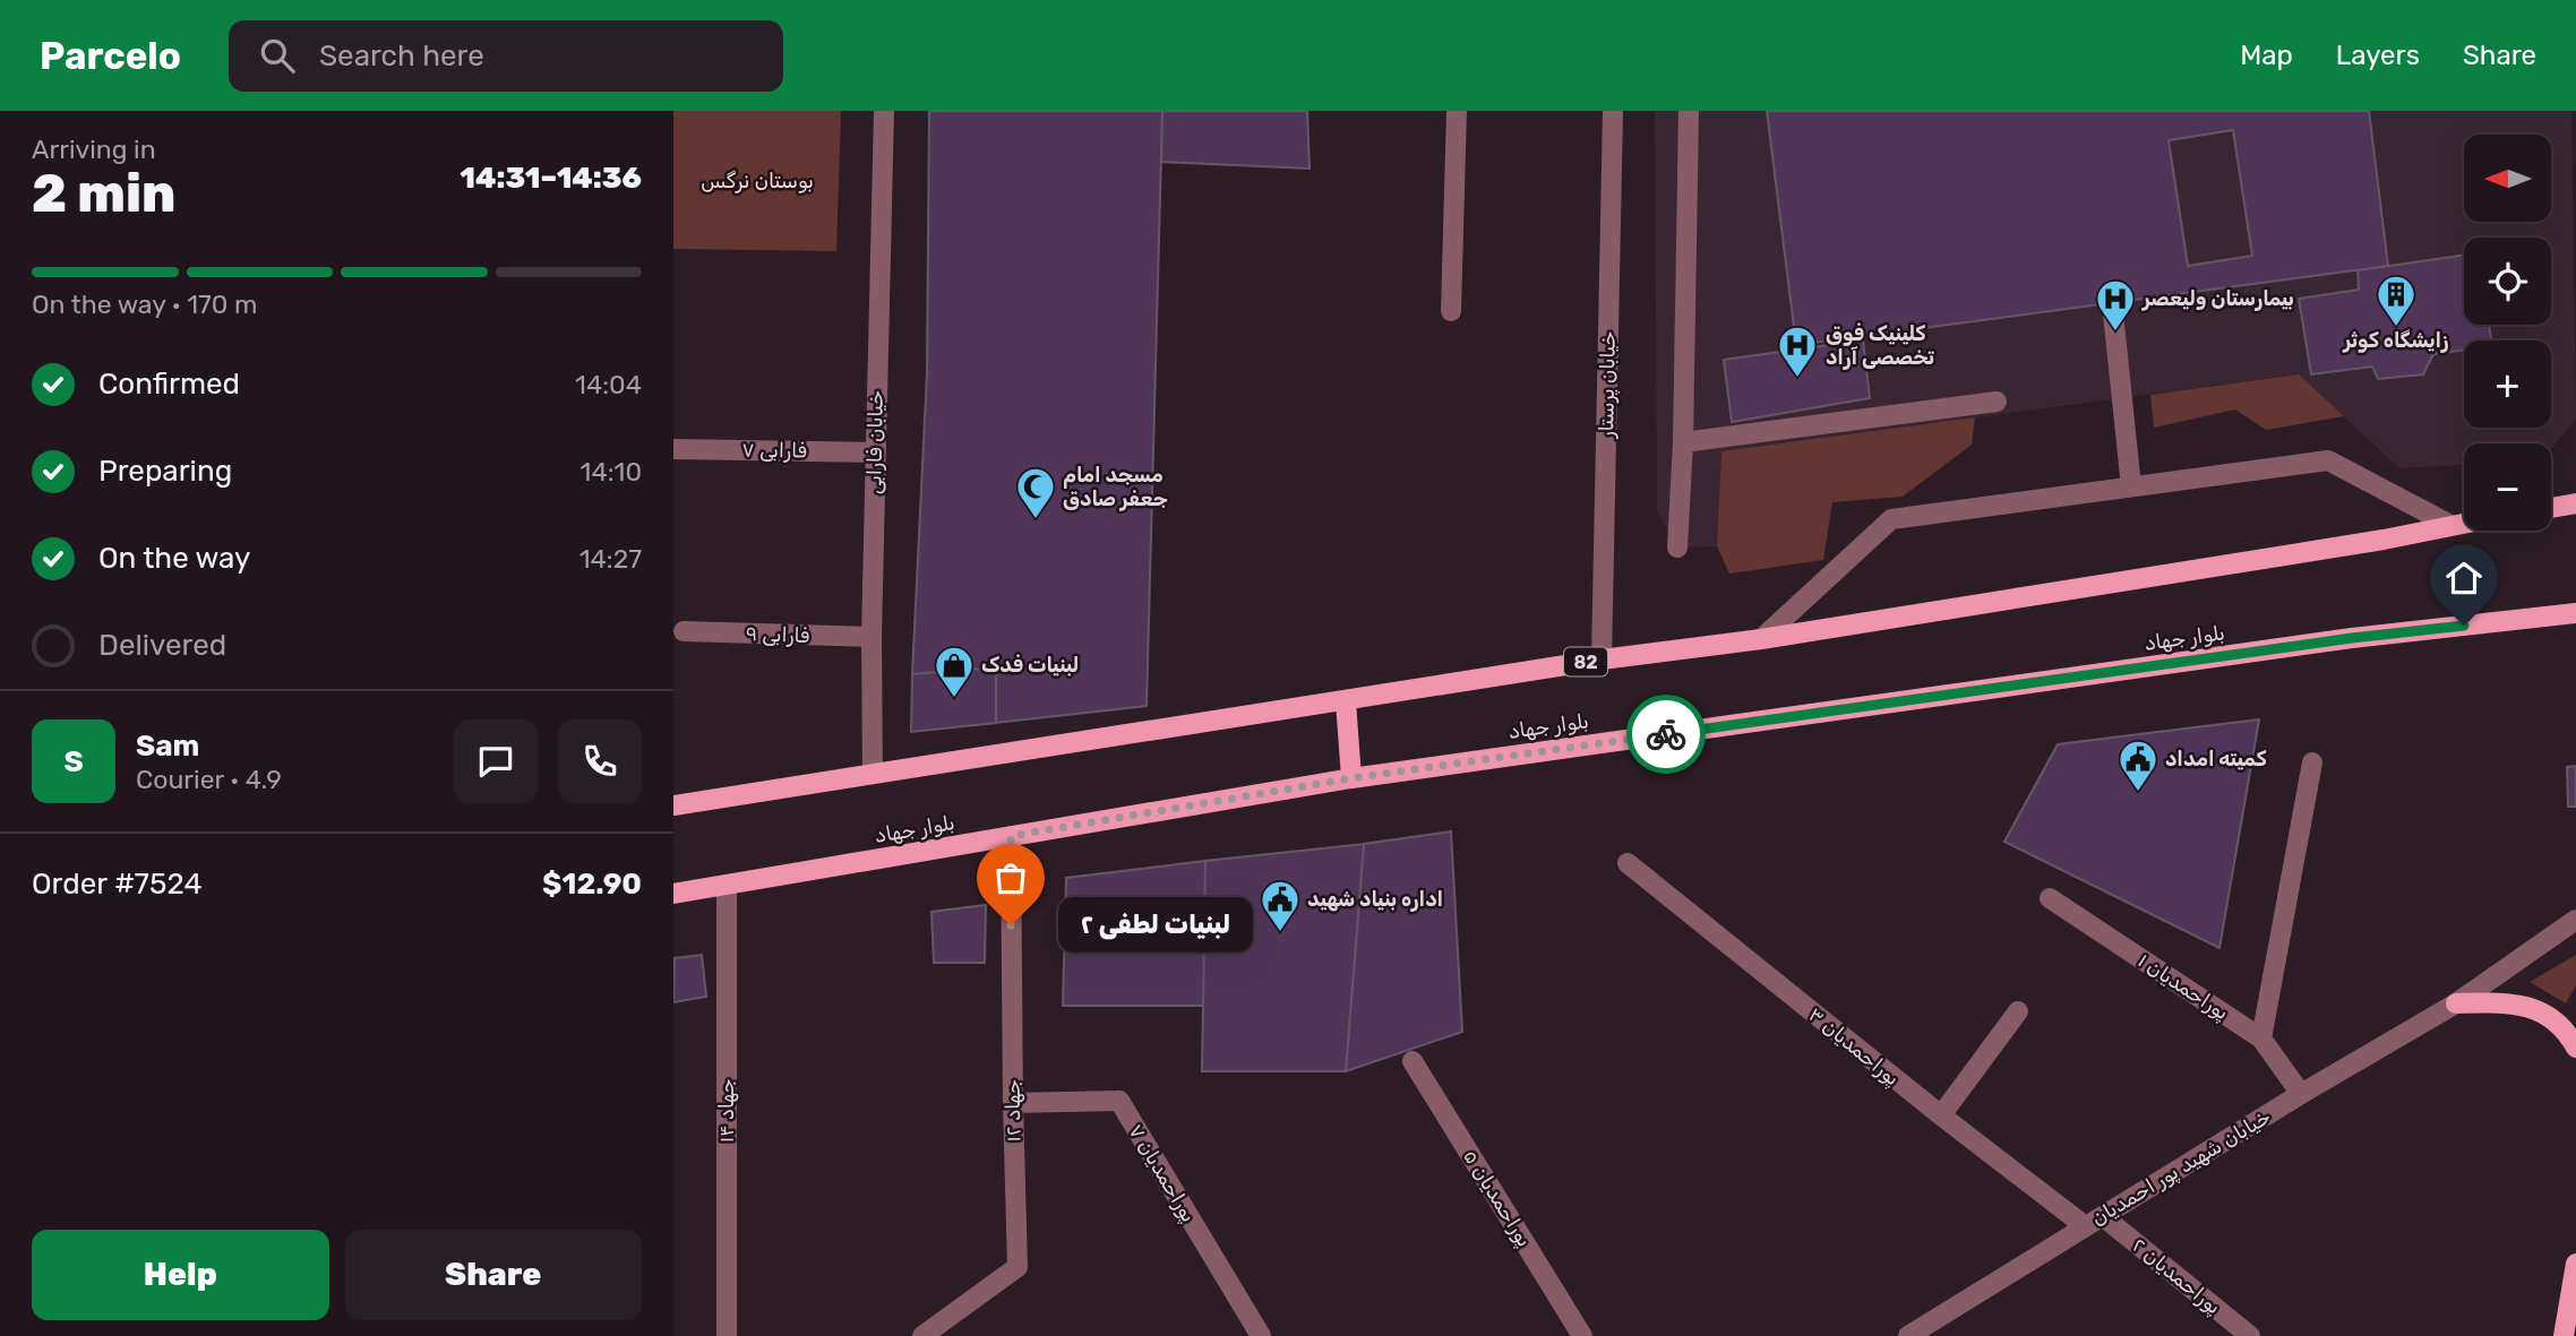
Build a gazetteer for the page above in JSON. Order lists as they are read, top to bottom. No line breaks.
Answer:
{"streets":{"main road":["بلوار جهاد","82"],"street":["خیابان پرستار","خیابان فارابی","فارابی ۷","فارابی ۹","پوراحمدیان ۱","پوراحمدیان ۳","جهاد ۱۴","جهاد ۱۲","خیابان شهید پور احمدیان","پوراحمدیان ۷","پوراحمدیان ۵","پوراحمدیان ۲"]},"crossings":[["خیابان پرستار","82"],["خیابان فارابی","فارابی ۷"],["خیابان فارابی","فارابی ۹"],["خیابان فارابی","82"],["بلوار جهاد","جهاد ۱۴"],["بلوار جهاد","جهاد ۱۲"],["پوراحمدیان ۱","خیابان شهید پور احمدیان"],["پوراحمدیان ۳","خیابان شهید پور احمدیان"],["جهاد ۱۲","پوراحمدیان ۷"],["خیابان شهید پور احمدیان","پوراحمدیان ۲"]],"parks":["بوستان نرگس"],"places":{"building":["زایشگاه کوثر"],"hospital":["بیمارستان ولیعصر","کلینیک فوق تخصصی آراد"],"mosque":["مسجد امام جعفر صادق"],"shop":["لبنیات فدک"],"public building":["کمیته امداد","اداره بنیاد شهید"],"other":["لبنیات لطفی ۲"]},"north":"left","page":{"header":"Parcelo","search":"Search here","nav":["Map","Layers","Share"],"heading":["2 min","Arriving in","14:31–14:36"],"panel":["Sam","Courier · 4.9","Order #7524","$12.90"],"map_buttons":["+","−"],"bar":"On the way · 170 m","list":[["Confirmed","14:04"],["Preparing","14:10"],["On the way","14:27"],"Delivered"],"round":"S","bubble":"لبنیات لطفی ۲","buttons":["Help","Share"]}}
